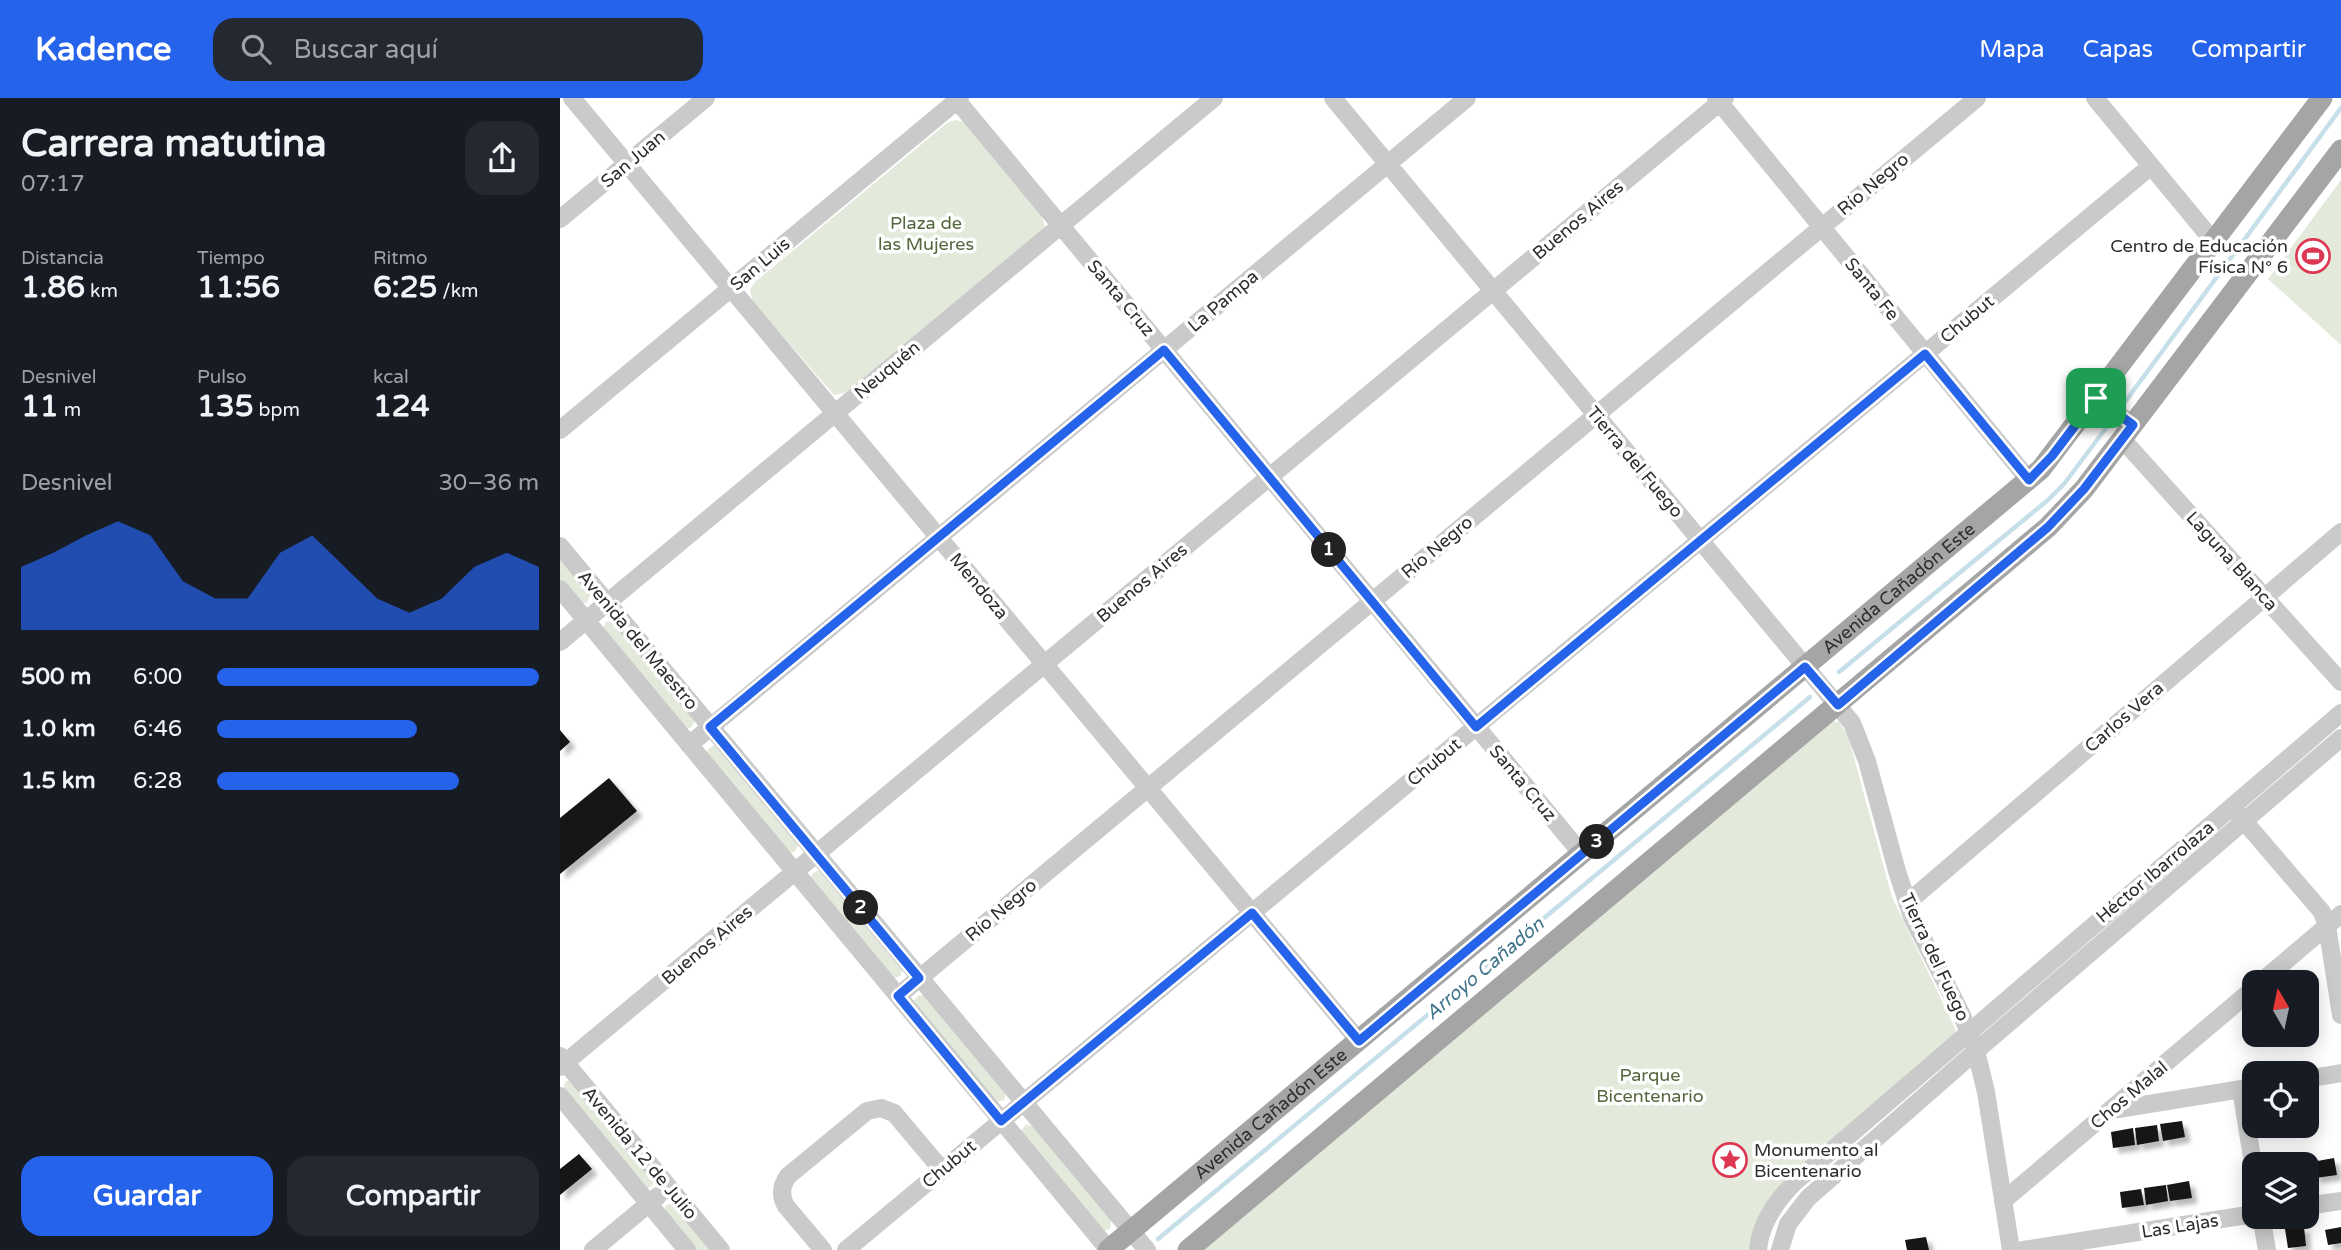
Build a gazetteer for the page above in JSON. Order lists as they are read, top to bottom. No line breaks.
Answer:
{"streets":{"main road":["Avenida Cañadón Este"],"street":["San Juan","Río Negro","Buenos Aires","San Luis","Santa Fe","Santa Cruz","La Pampa","Chubut","Neuquén","Tierra del Fuego","Laguna Blanca","Mendoza","Avenida del Maestro","Carlos Vera","Héctor Ibarrolaza","Chos Malal","Avenida 12 de Julio","Las Lajas"]},"crossings":[["San Juan","Mendoza"],["Río Negro","Santa Fe"],["Río Negro","Santa Cruz"],["Río Negro","Tierra del Fuego"],["Río Negro","Mendoza"],["Río Negro","Avenida del Maestro"],["Buenos Aires","Santa Fe"],["Buenos Aires","Santa Cruz"],["Buenos Aires","Tierra del Fuego"],["Buenos Aires","Mendoza"],["Buenos Aires","Avenida del Maestro"],["Buenos Aires","Avenida 12 de Julio"],["San Luis","Santa Cruz"],["San Luis","Mendoza"],["Santa Fe","Chubut"],["Santa Fe","Avenida Cañadón Este"],["Santa Cruz","La Pampa"],["Santa Cruz","Chubut"],["Santa Cruz","Neuquén"],["Santa Cruz","Avenida Cañadón Este"],["La Pampa","Tierra del Fuego"],["La Pampa","Mendoza"],["La Pampa","Avenida del Maestro"],["Chubut","Tierra del Fuego"],["Chubut","Mendoza"],["Chubut","Avenida del Maestro"],["Neuquén","Mendoza"],["Neuquén","Avenida del Maestro"],["Tierra del Fuego","Avenida Cañadón Este"],["Tierra del Fuego","Carlos Vera"],["Tierra del Fuego","Héctor Ibarrolaza"],["Tierra del Fuego","Chos Malal"],["Laguna Blanca","Avenida Cañadón Este"],["Laguna Blanca","Carlos Vera"],["Mendoza","Avenida Cañadón Este"],["Avenida Cañadón Este","Avenida del Maestro"]],"water":["Arroyo Cañadón"],"parks":["Plaza de las Mujeres","Parque Bicentenario"],"places":{"sports":["Centro de Educación Física N° 6"],"place":["Monumento al Bicentenario"]},"north":"top","page":{"header":"Kadence","search":"Buscar aquí","nav":["Mapa","Capas","Compartir"],"heading":["Carrera matutina","07:17"],"stats":[["Distancia","1.86 km"],["Tiempo","11:56"],["Ritmo","6:25 /km"],["Desnivel","11 m"],["Pulso","135 bpm"],["kcal","124"]],"chart":["Desnivel","30–36 m"],"pins":["1","3","2"],"list":[{"name":"500 m","note":"6:00"},{"name":"1.0 km","note":"6:46"},{"name":"1.5 km","note":"6:28"}],"buttons":["Guardar","Compartir"]}}
